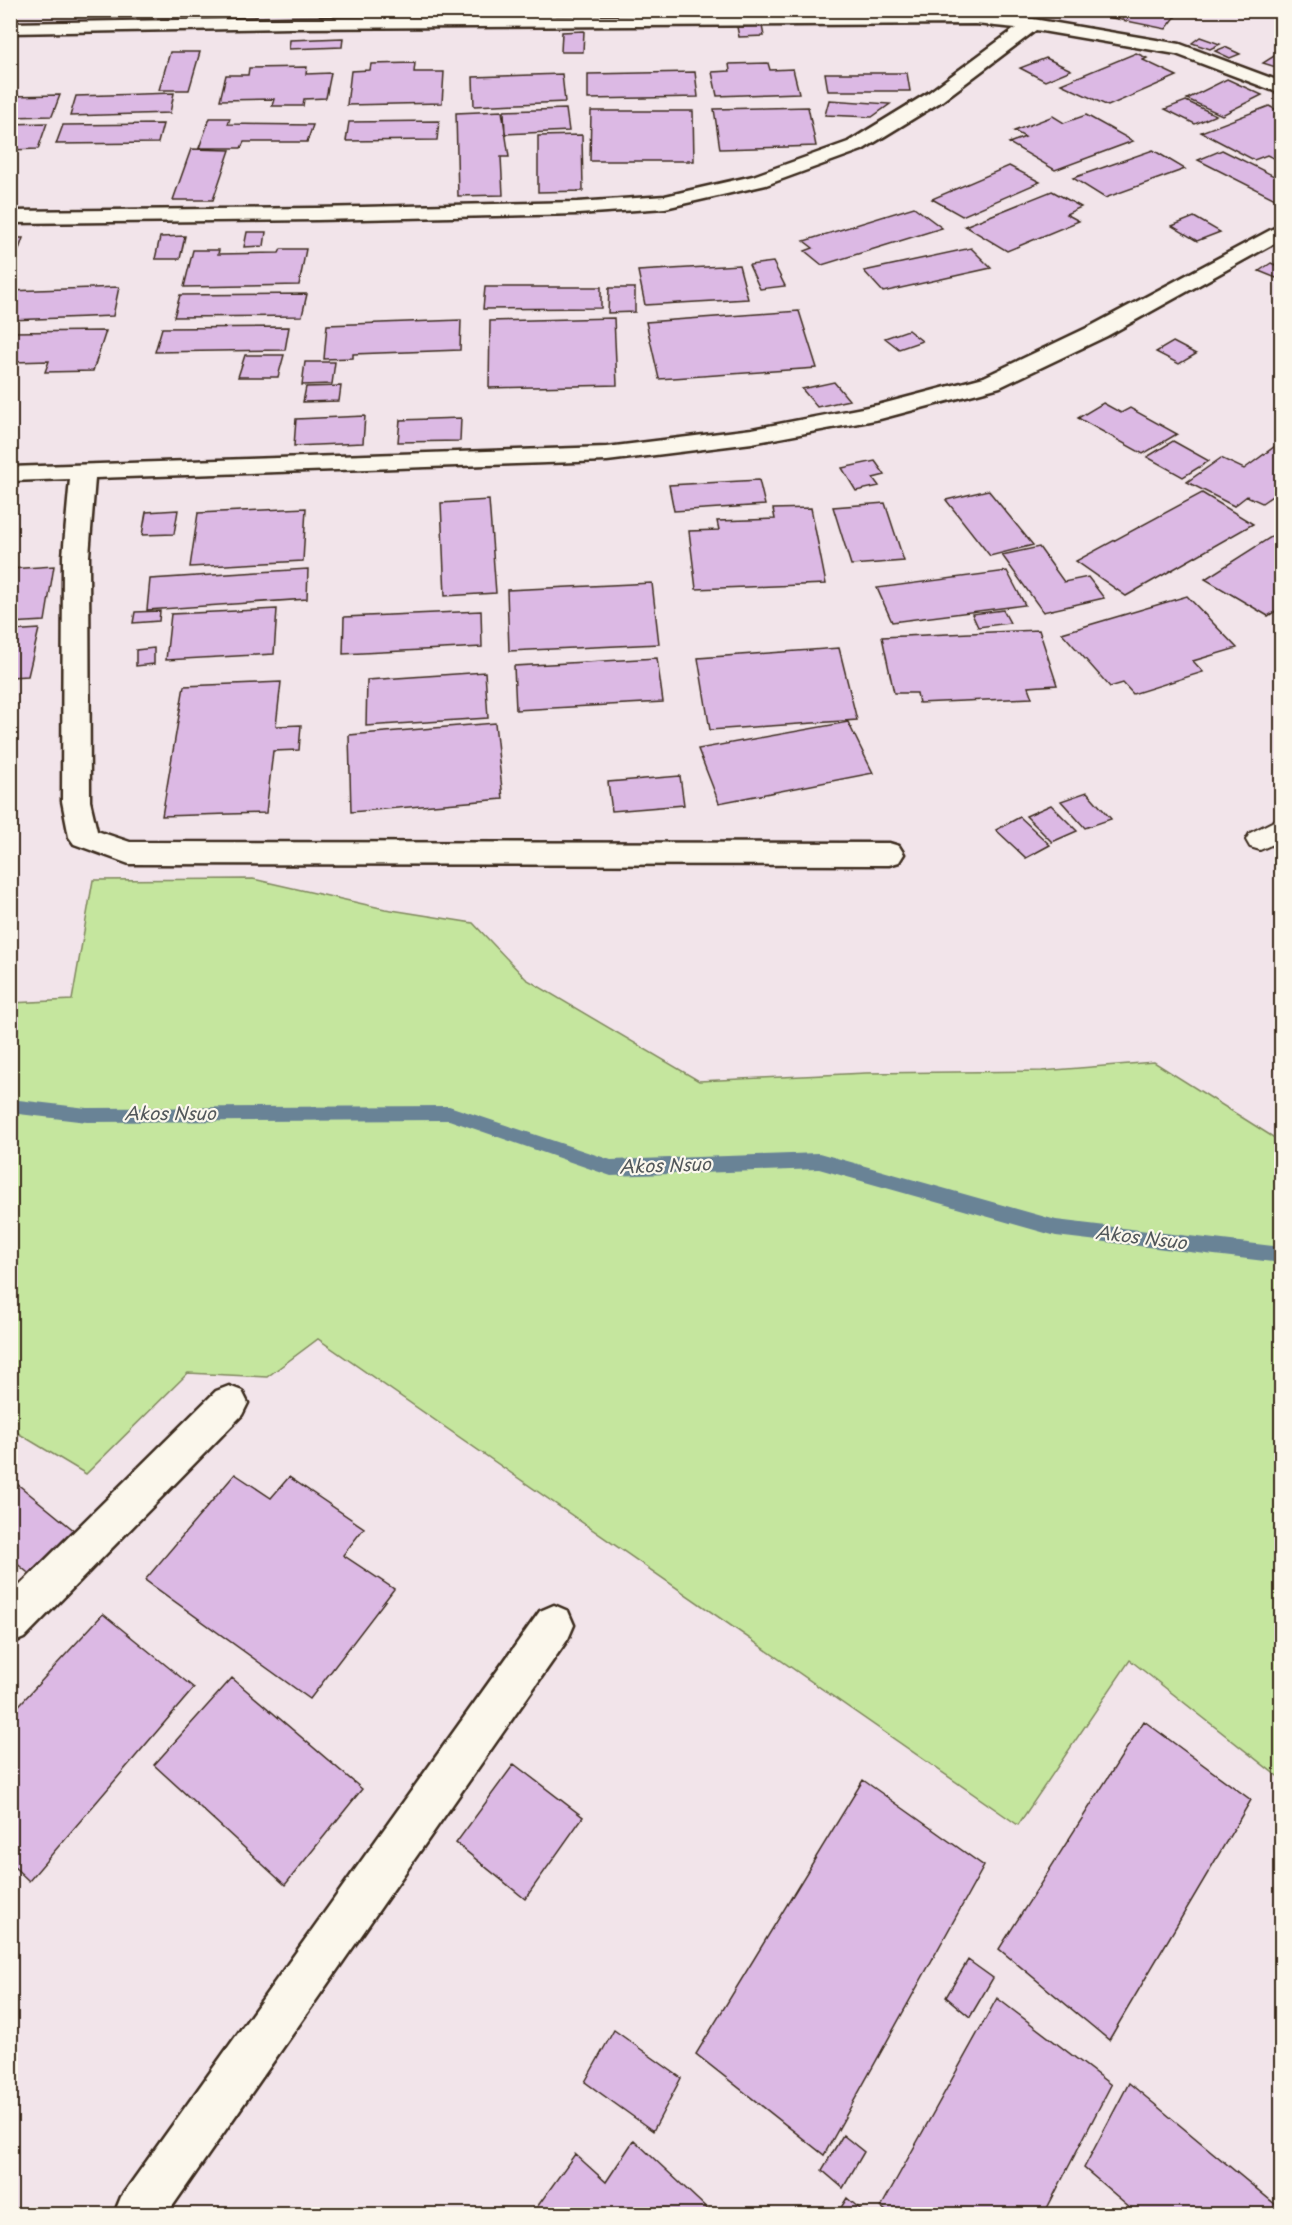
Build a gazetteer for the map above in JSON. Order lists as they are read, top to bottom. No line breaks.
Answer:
{"water":["Akos Nsuo"]}
